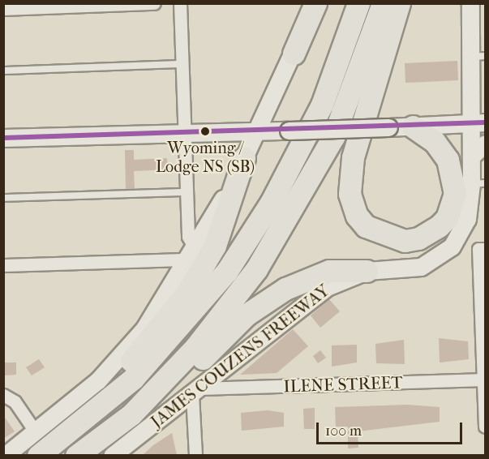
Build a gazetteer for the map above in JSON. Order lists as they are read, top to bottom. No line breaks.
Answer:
{"streets":{"main road":["JAMES COUZENS FREEWAY"],"street":["ILENE STREET"]},"crossings":[["JAMES COUZENS FREEWAY","ILENE STREET"]],"places":["Wyoming / Lodge NS (SB)"],"scale_bar":"100 m"}
